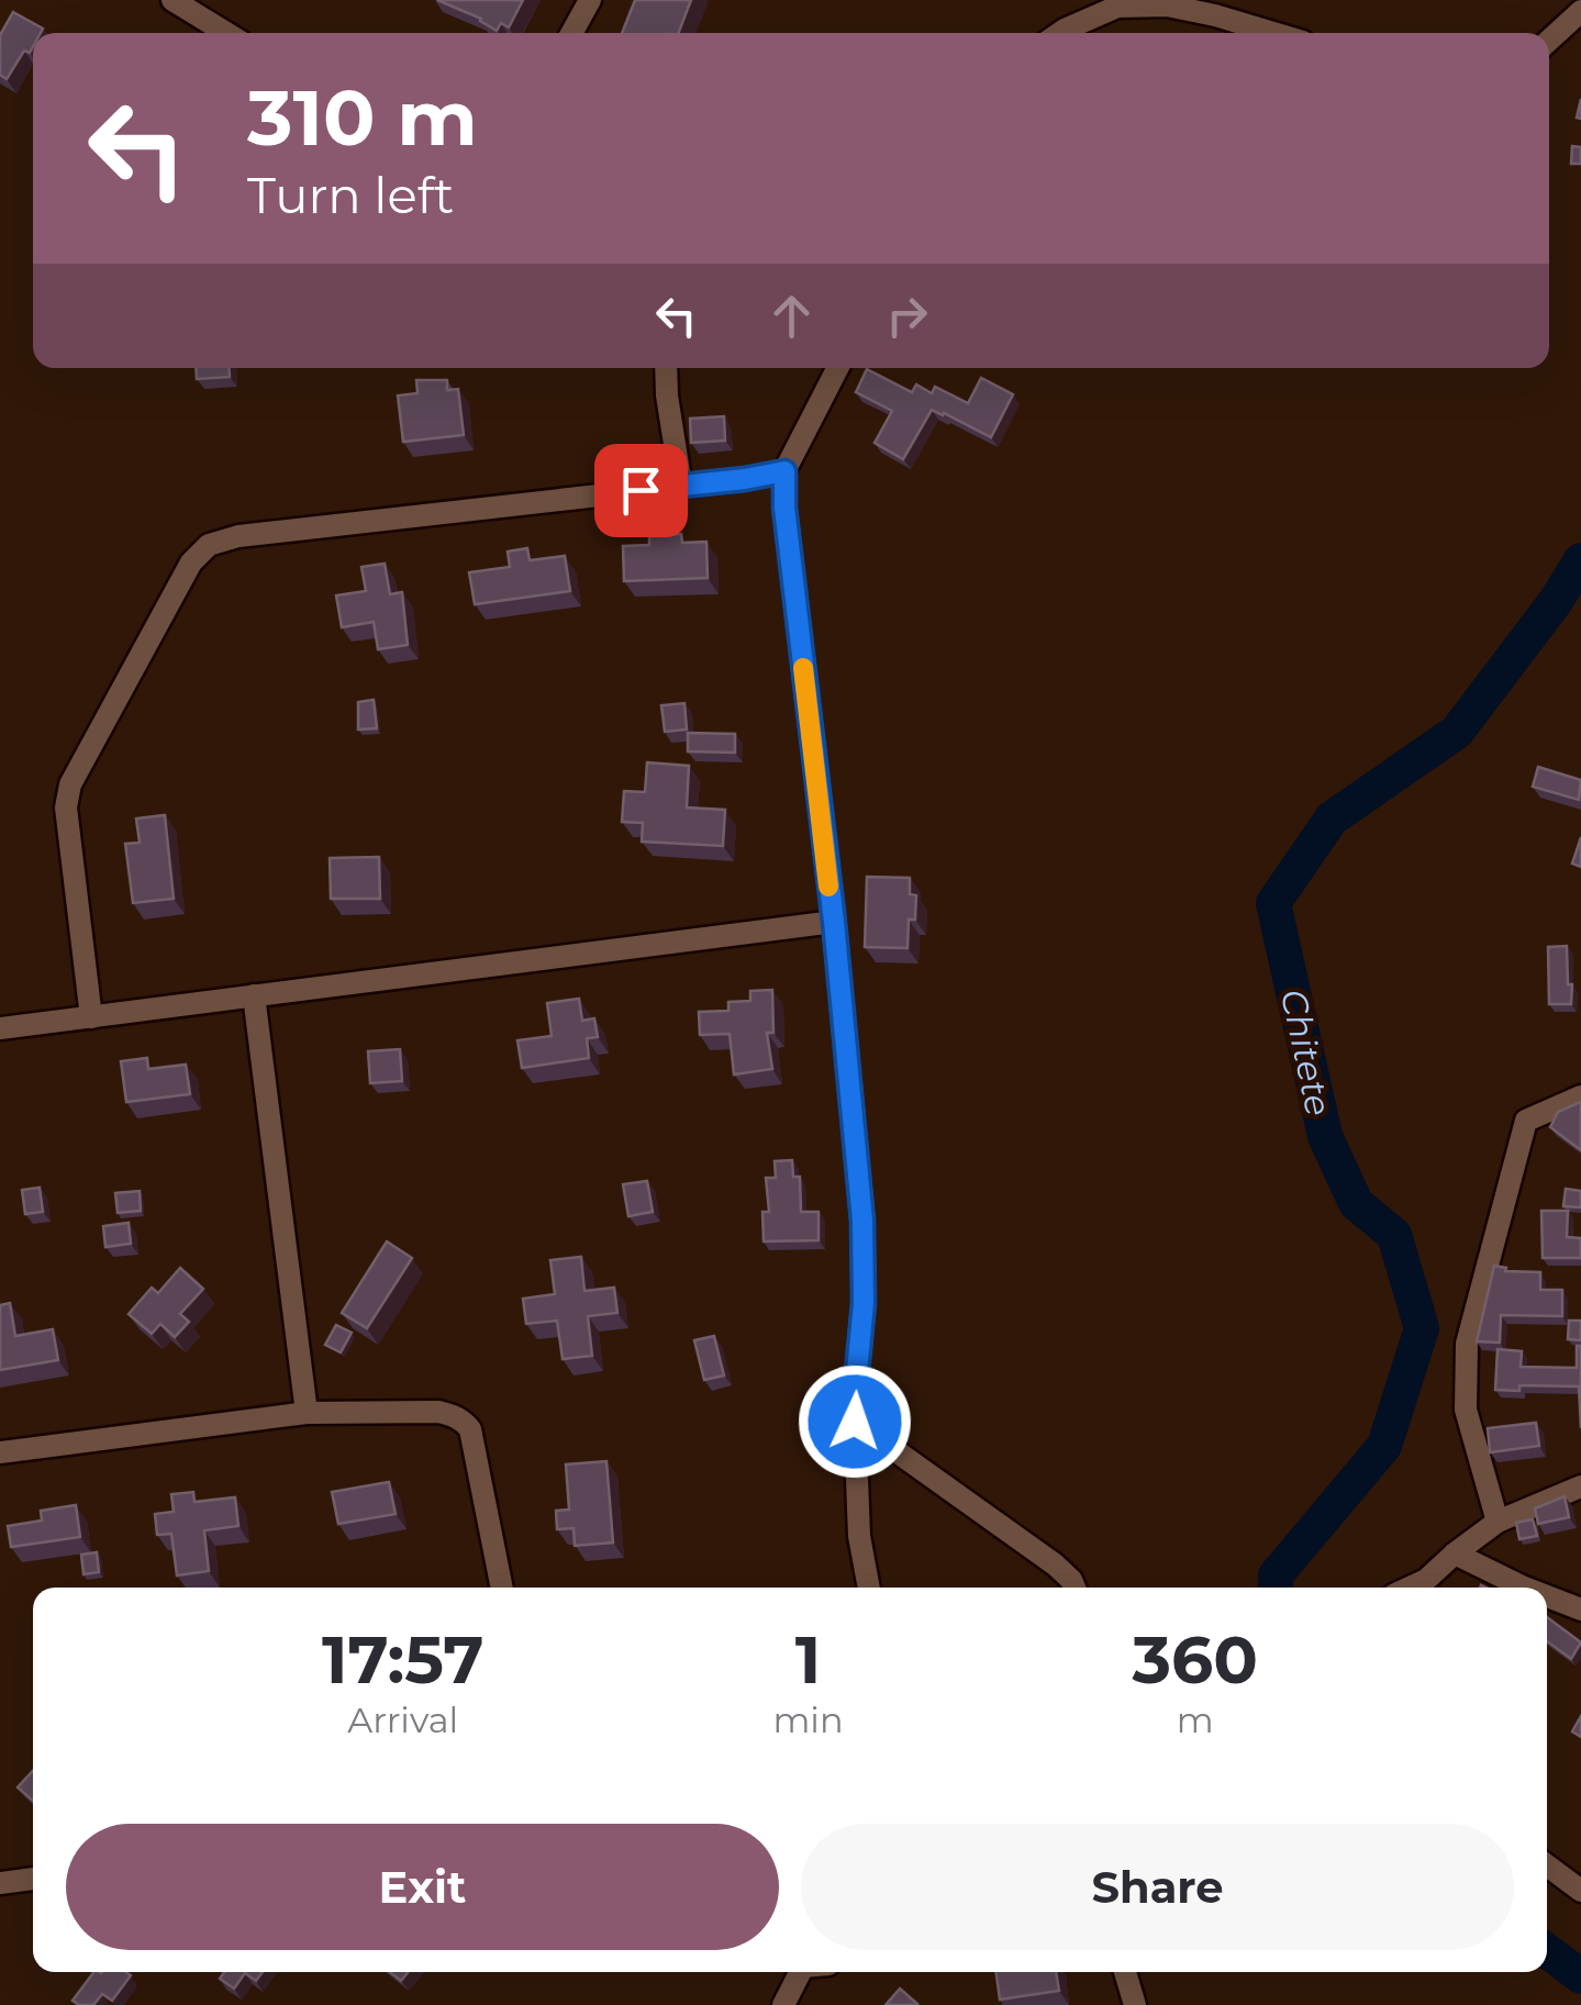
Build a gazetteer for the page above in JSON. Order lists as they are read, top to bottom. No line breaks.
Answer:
{"water":["Chitete"],"page":{"turn":["310 m","Turn left"],"eta":["17:57","Arrival","1","min","360","m"],"buttons":["Exit","Share"]}}
